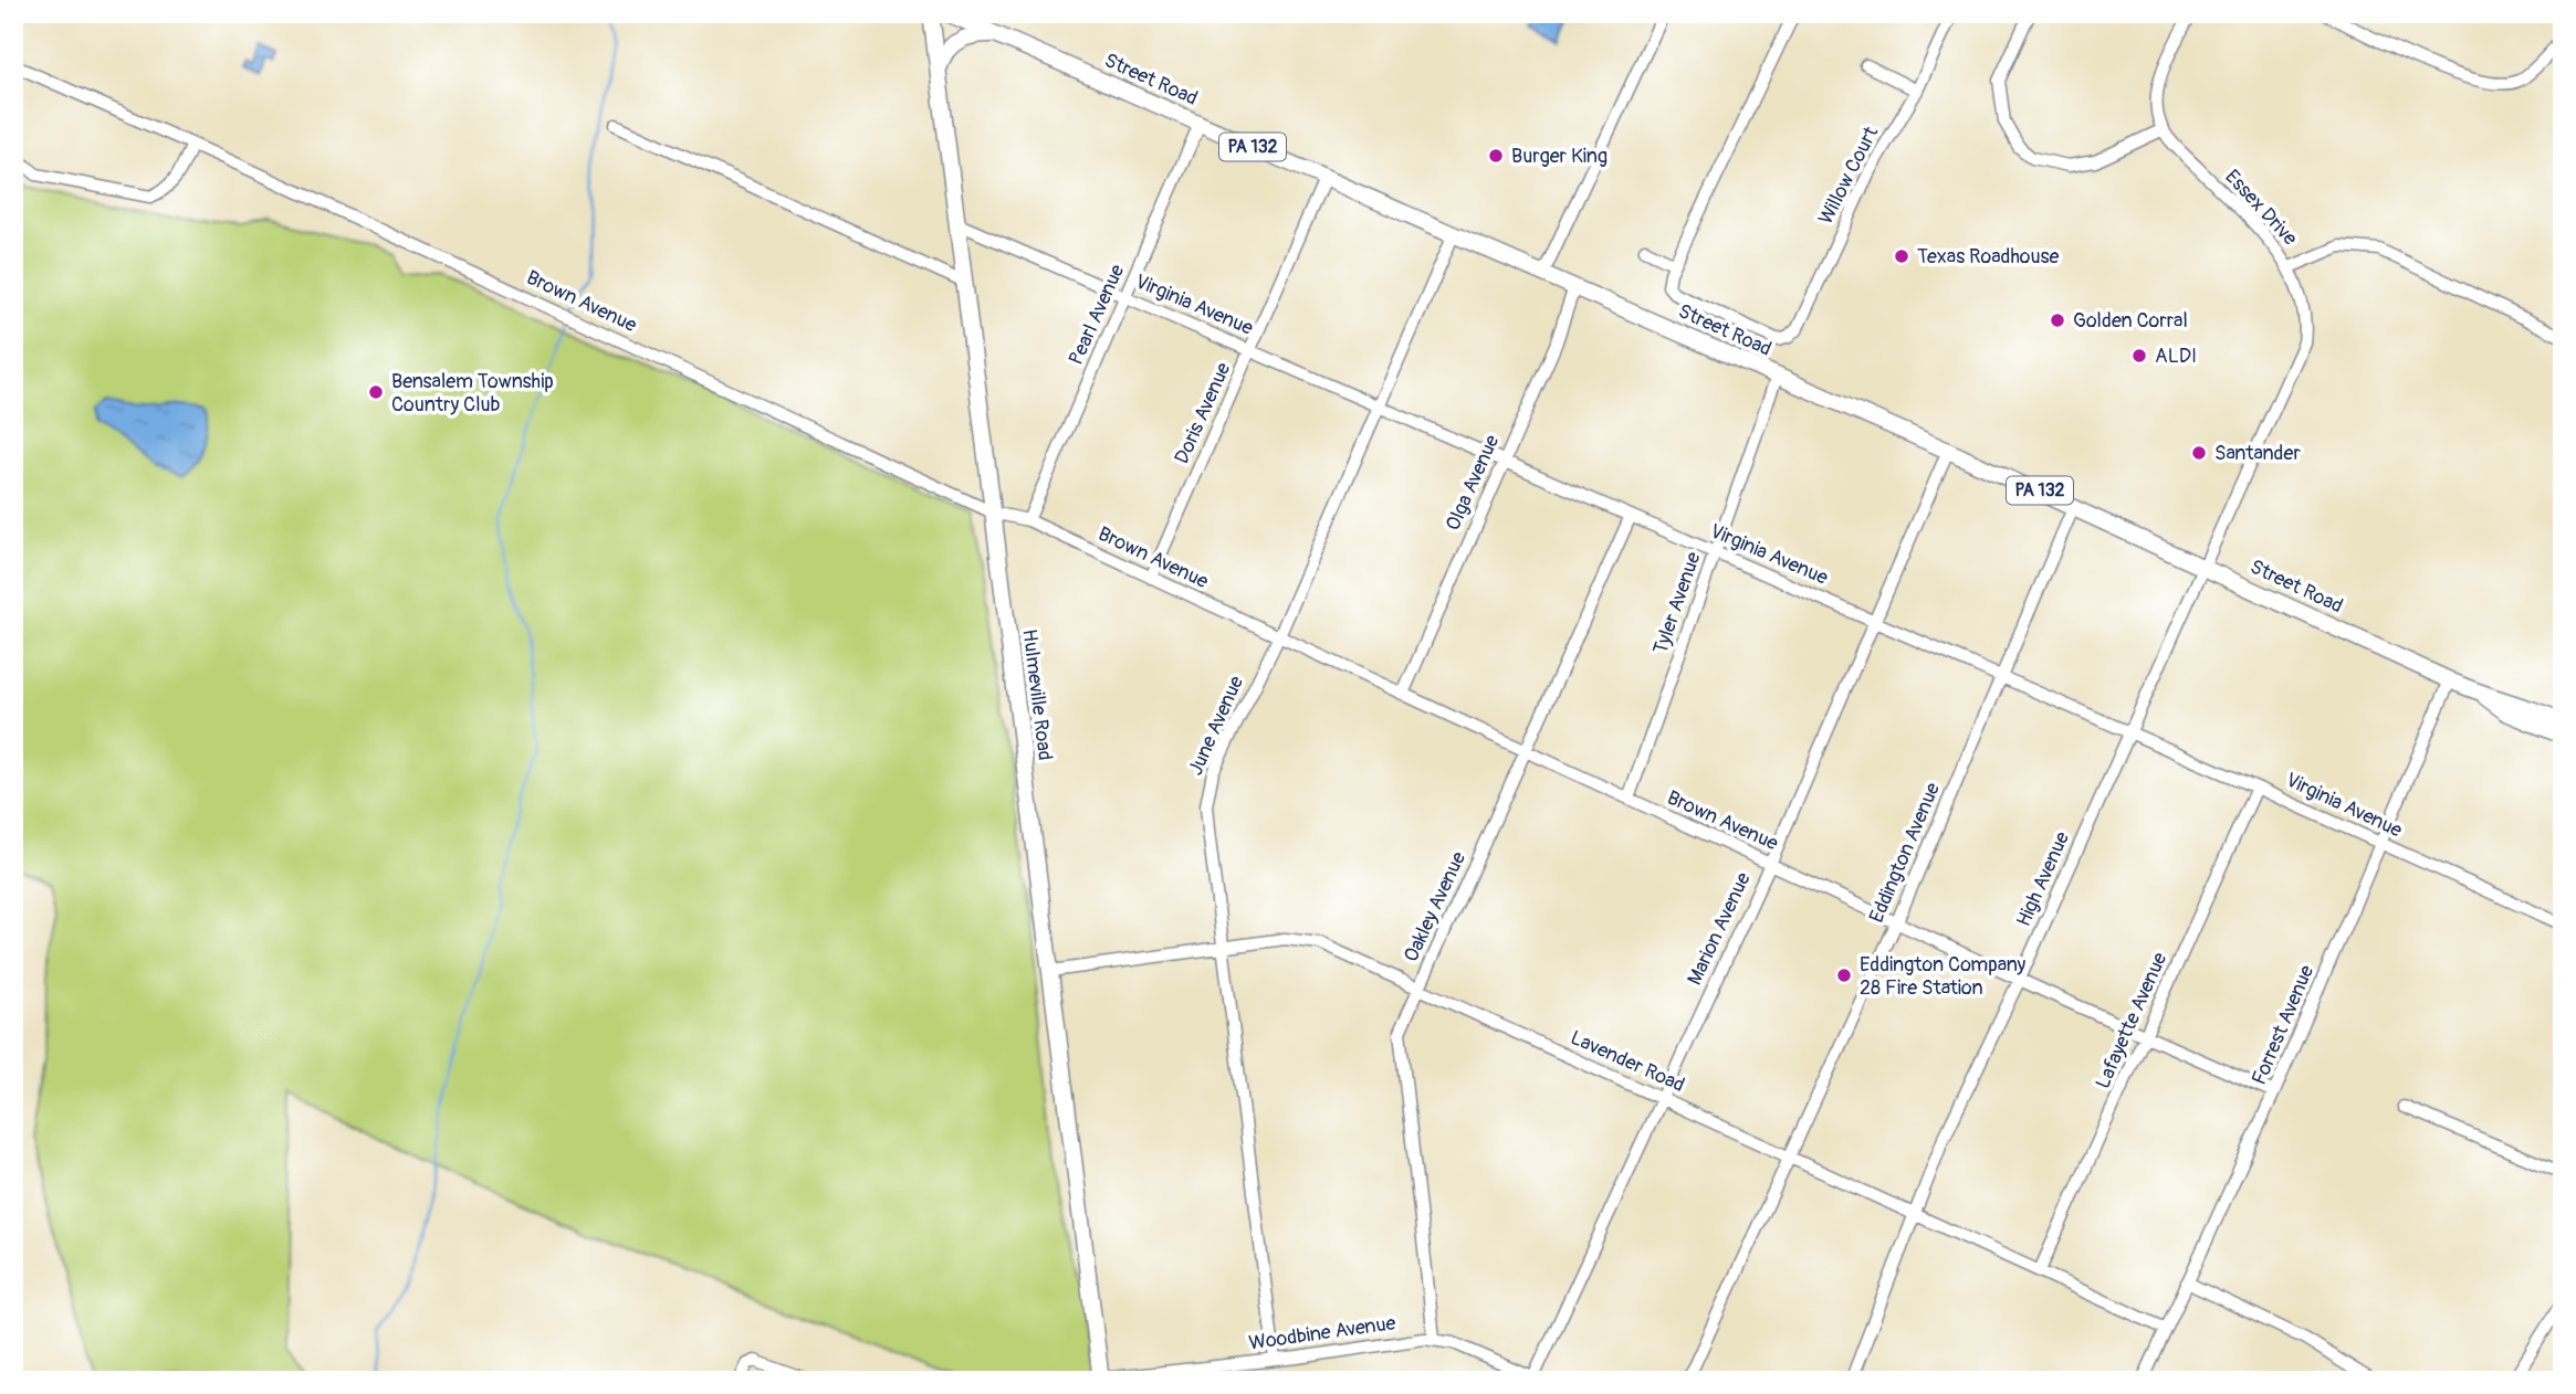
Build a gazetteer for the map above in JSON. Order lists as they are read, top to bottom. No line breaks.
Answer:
{"streets":{"main road":["Street Road","PA 132","Hulmeville Road"],"street":["Willow Court","Essex Drive","Brown Avenue","Virginia Avenue","Pearl Avenue","Doris Avenue","Olga Avenue","Tyler Avenue","June Avenue","Eddington Avenue","High Avenue","Oakley Avenue","Marion Avenue","Lafayette Avenue","Forrest Avenue","Lavender Road","Woodbine Avenue"]},"crossings":[["Street Road","Essex Drive"],["Street Road","Pearl Avenue"],["Street Road","Doris Avenue"],["Street Road","Olga Avenue"],["Street Road","Tyler Avenue"],["Street Road","June Avenue"],["Street Road","Eddington Avenue"],["Street Road","High Avenue"],["Street Road","Marion Avenue"],["Street Road","Forrest Avenue"],["Essex Drive","High Avenue"],["Brown Avenue","Pearl Avenue"],["Brown Avenue","Doris Avenue"],["Brown Avenue","Olga Avenue"],["Brown Avenue","Tyler Avenue"],["Brown Avenue","Hulmeville Road"],["Brown Avenue","June Avenue"],["Brown Avenue","Eddington Avenue"],["Brown Avenue","High Avenue"],["Brown Avenue","Oakley Avenue"],["Brown Avenue","Marion Avenue"],["Brown Avenue","Lafayette Avenue"],["Brown Avenue","Forrest Avenue"],["Virginia Avenue","Pearl Avenue"],["Virginia Avenue","Doris Avenue"],["Virginia Avenue","Olga Avenue"],["Virginia Avenue","Tyler Avenue"],["Virginia Avenue","Hulmeville Road"],["Virginia Avenue","June Avenue"],["Virginia Avenue","Eddington Avenue"],["Virginia Avenue","High Avenue"],["Virginia Avenue","Oakley Avenue"],["Virginia Avenue","Marion Avenue"],["Virginia Avenue","Lafayette Avenue"],["Virginia Avenue","Forrest Avenue"],["Hulmeville Road","Lavender Road"],["Hulmeville Road","Woodbine Avenue"],["June Avenue","Lavender Road"],["June Avenue","Woodbine Avenue"],["Eddington Avenue","Lavender Road"],["High Avenue","Lavender Road"],["Oakley Avenue","Lavender Road"],["Oakley Avenue","Woodbine Avenue"],["Marion Avenue","Lavender Road"],["Marion Avenue","Woodbine Avenue"],["Lafayette Avenue","Lavender Road"],["Forrest Avenue","Lavender Road"]],"places":["Burger King","Texas Roadhouse","Golden Corral","ALDI","Bensalem Township Country Club","Santander","Eddington Company 28 Fire Station"]}
